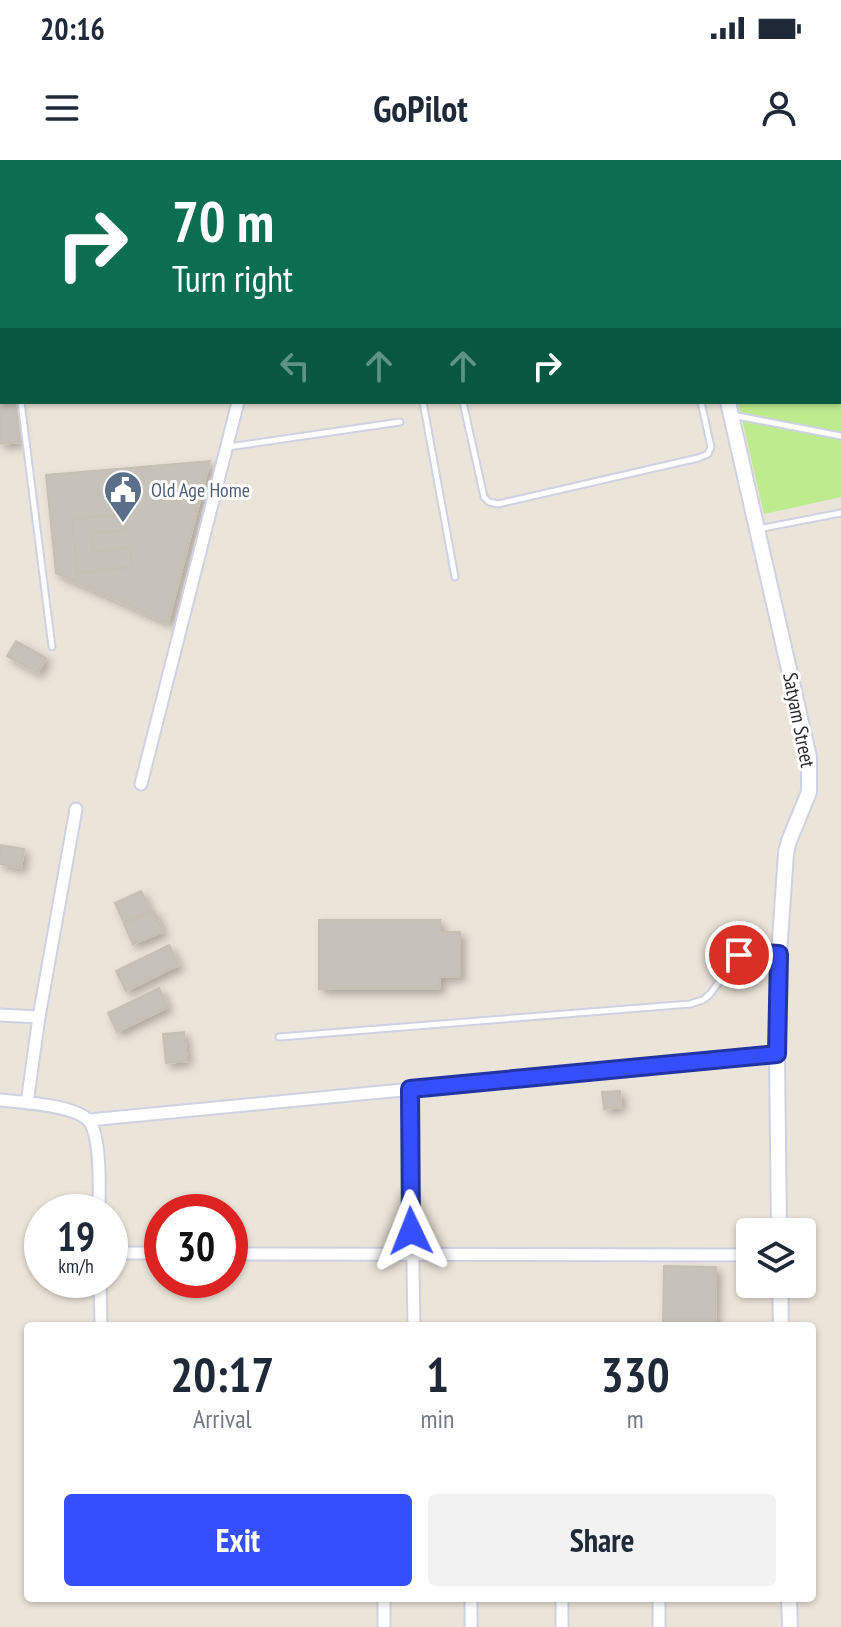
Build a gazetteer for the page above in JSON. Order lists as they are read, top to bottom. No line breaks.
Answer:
{"streets":{"street":["Satyam Street"]},"places":{"public building":["Old Age Home"]},"page":{"status":"20:16","header":"GoPilot","turn":["70 m","Turn right"],"speed":"19 km/h","limit":"30","eta":["20:17","Arrival","1","min","330","m"],"buttons":["Exit","Share"]}}
